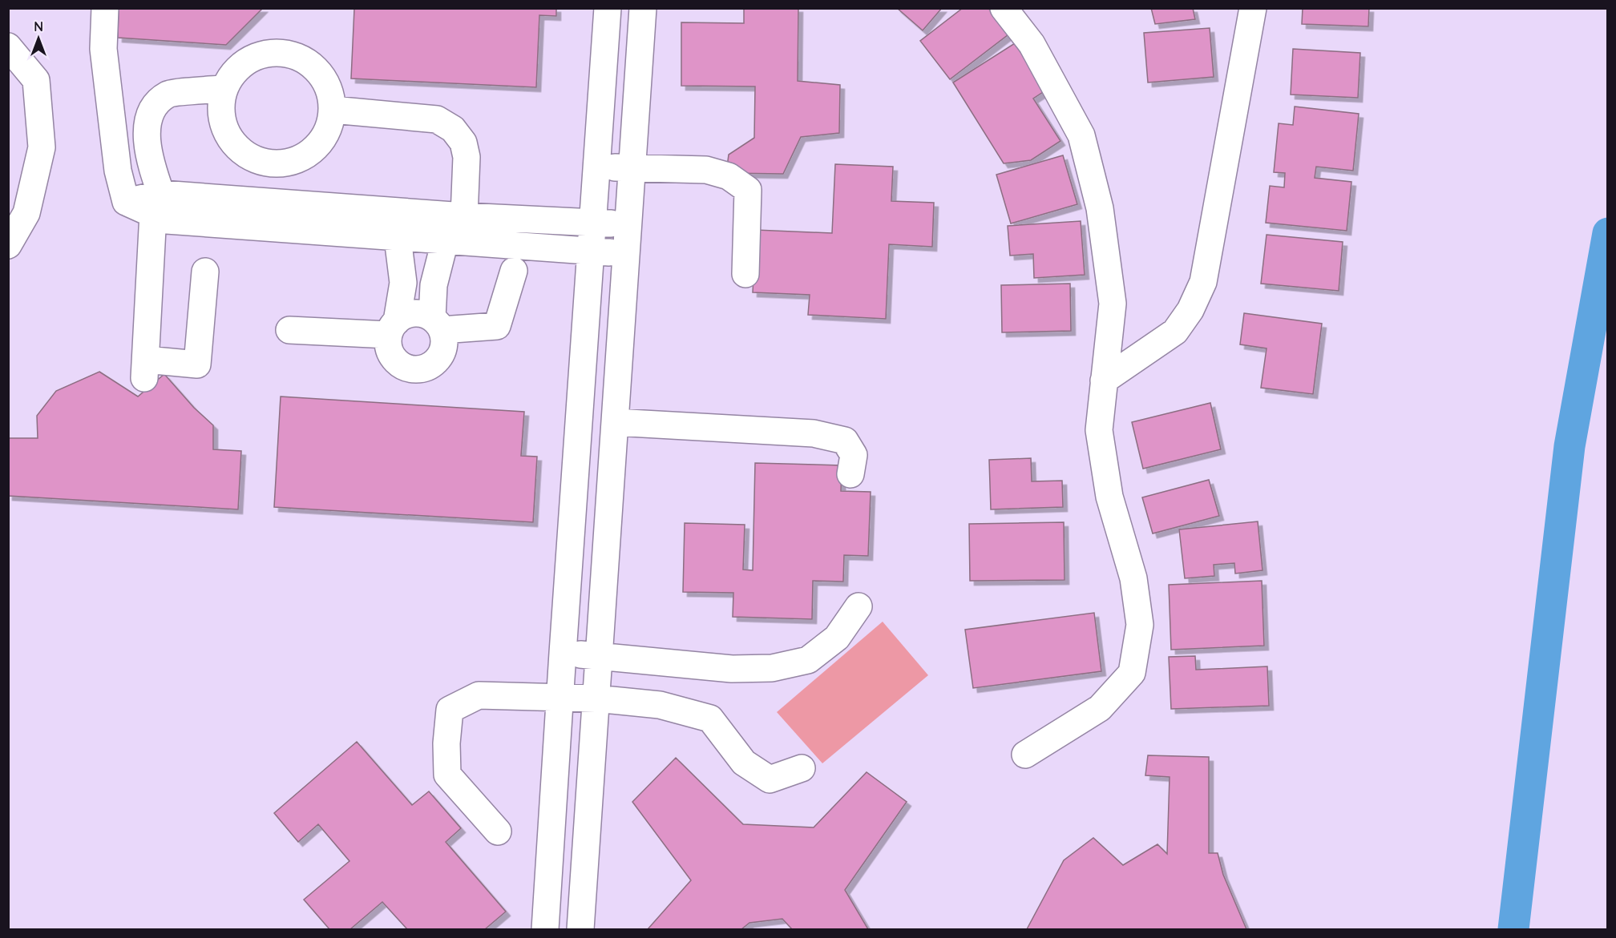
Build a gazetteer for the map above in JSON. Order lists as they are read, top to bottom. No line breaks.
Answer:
{"north":"top"}
